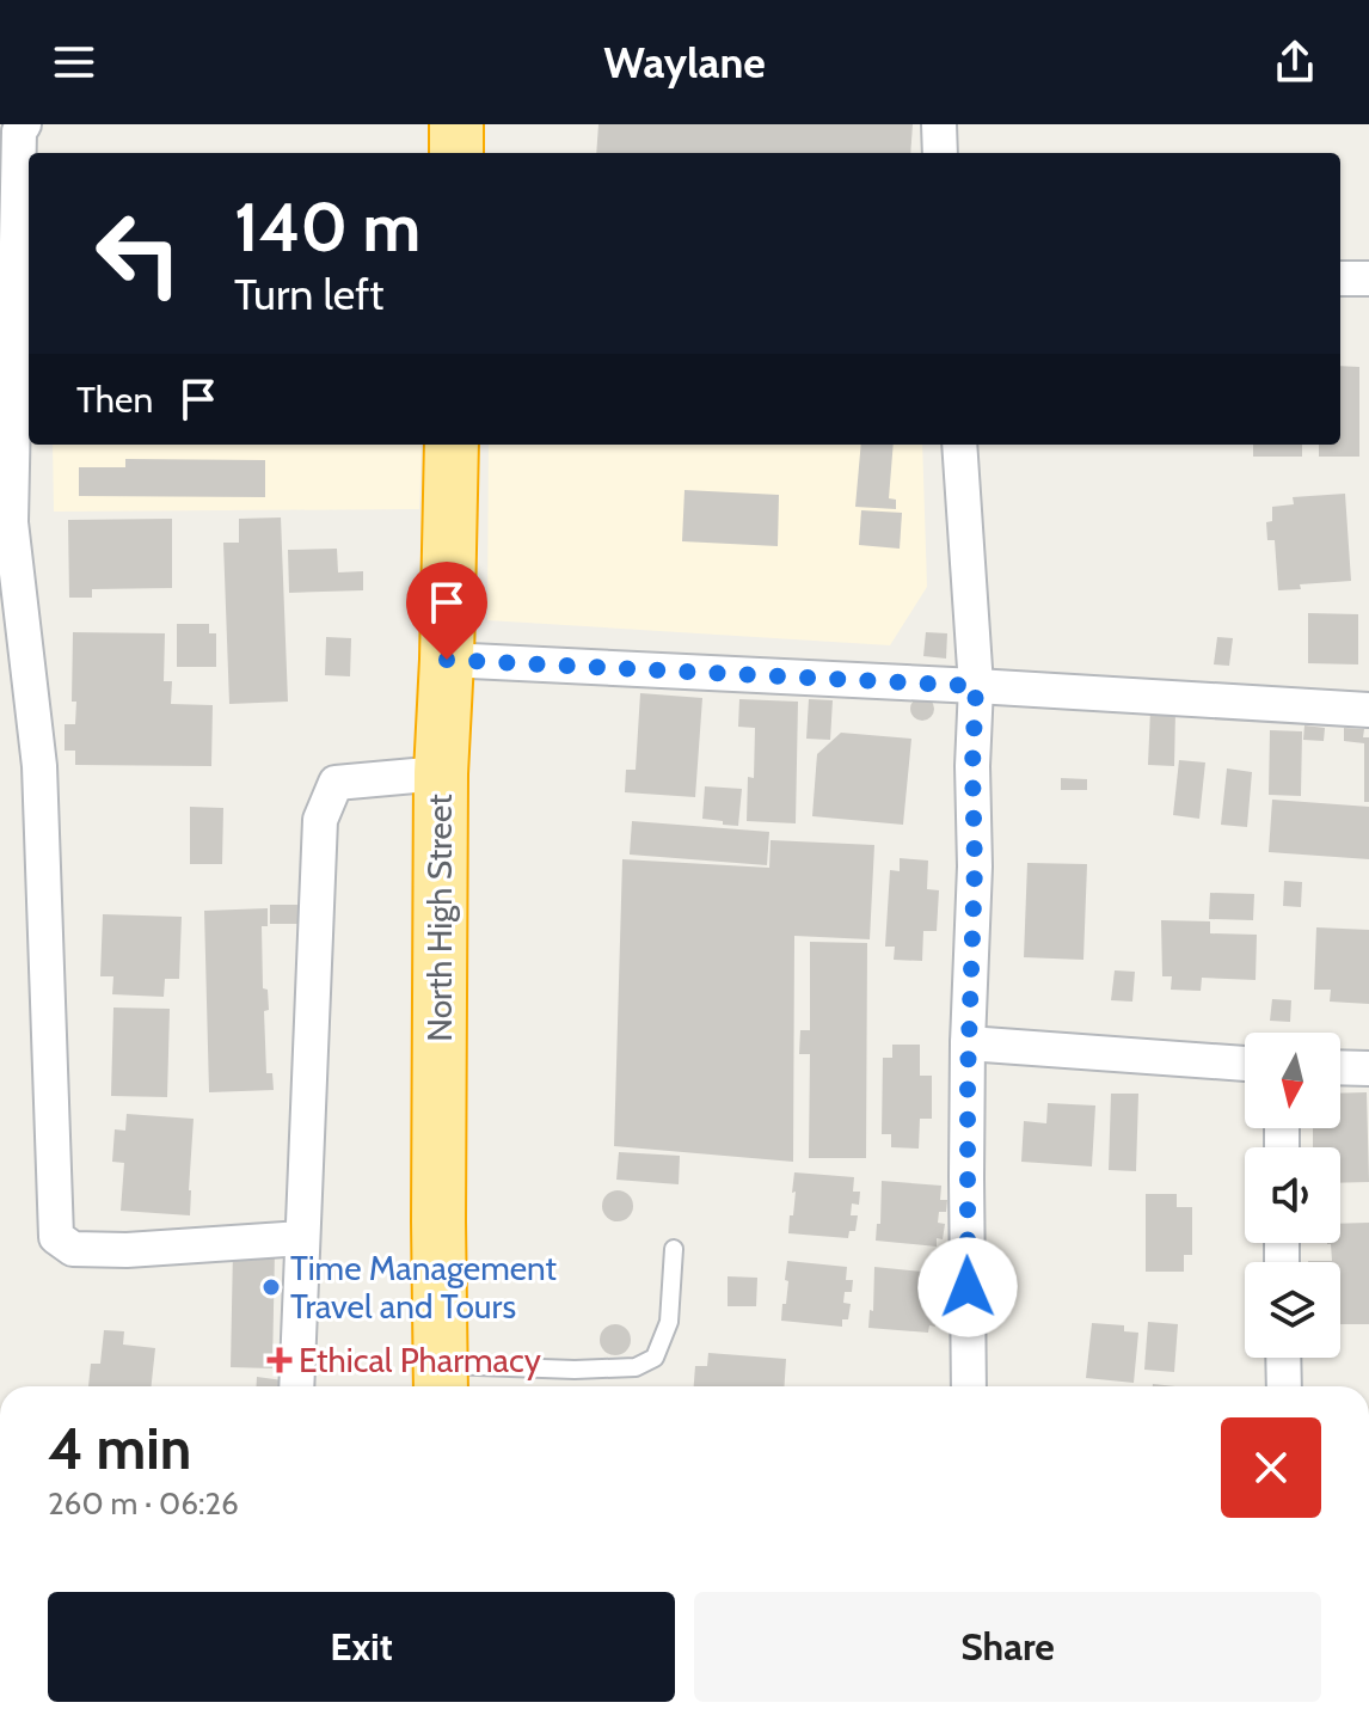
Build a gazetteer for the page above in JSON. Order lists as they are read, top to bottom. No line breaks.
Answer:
{"streets":{"highway":["North High Street"]},"places":{"other":["Time Management Travel and Tours"],"health":["Ethical Pharmacy"]},"north":"bottom","page":{"header":"Waylane","turn":["140 m","Turn left"],"then":"Then","heading":["4 min","260 m · 06:26"],"buttons":["Exit","Share"]}}
